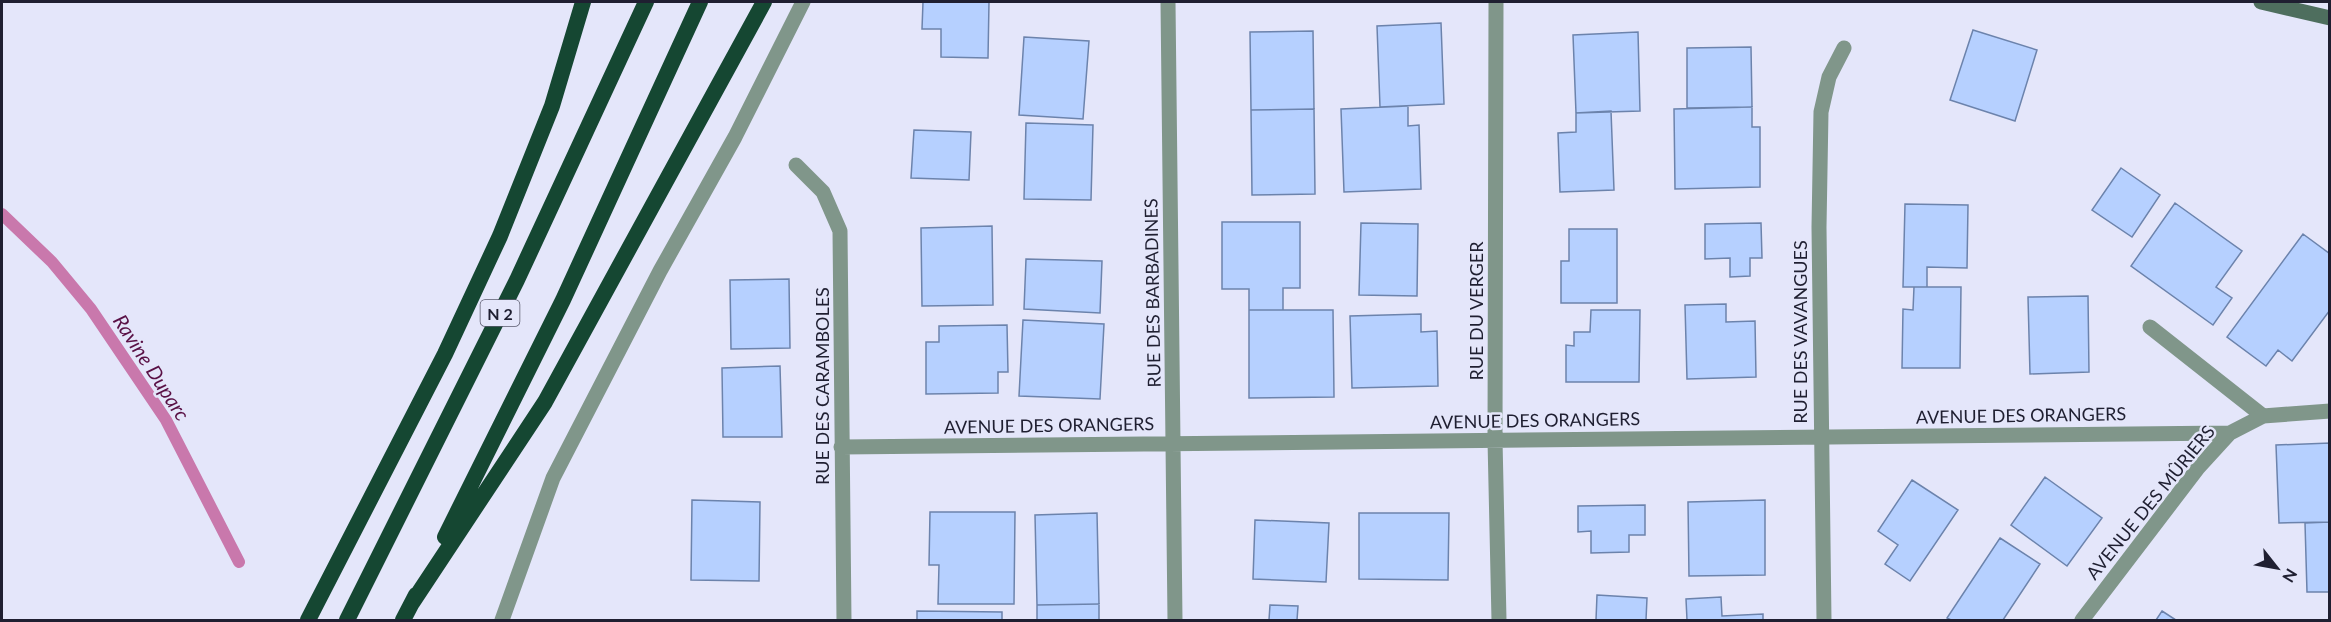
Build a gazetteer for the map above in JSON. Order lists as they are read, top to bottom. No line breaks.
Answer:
{"streets":{"highway":["N 2"],"street":["RUE DES BARBADINES","RUE DU VERGER","RUE DES VAVANGUES","RUE DES CARAMBOLES","AVENUE DES ORANGERS","AVENUE DES MÛRIERS"]},"crossings":[["RUE DES BARBADINES","AVENUE DES ORANGERS"],["RUE DU VERGER","AVENUE DES ORANGERS"],["RUE DES VAVANGUES","AVENUE DES ORANGERS"],["RUE DES CARAMBOLES","AVENUE DES ORANGERS"],["AVENUE DES ORANGERS","AVENUE DES MÛRIERS"]],"water":["Ravine Duparc"],"north":"bottom right"}
